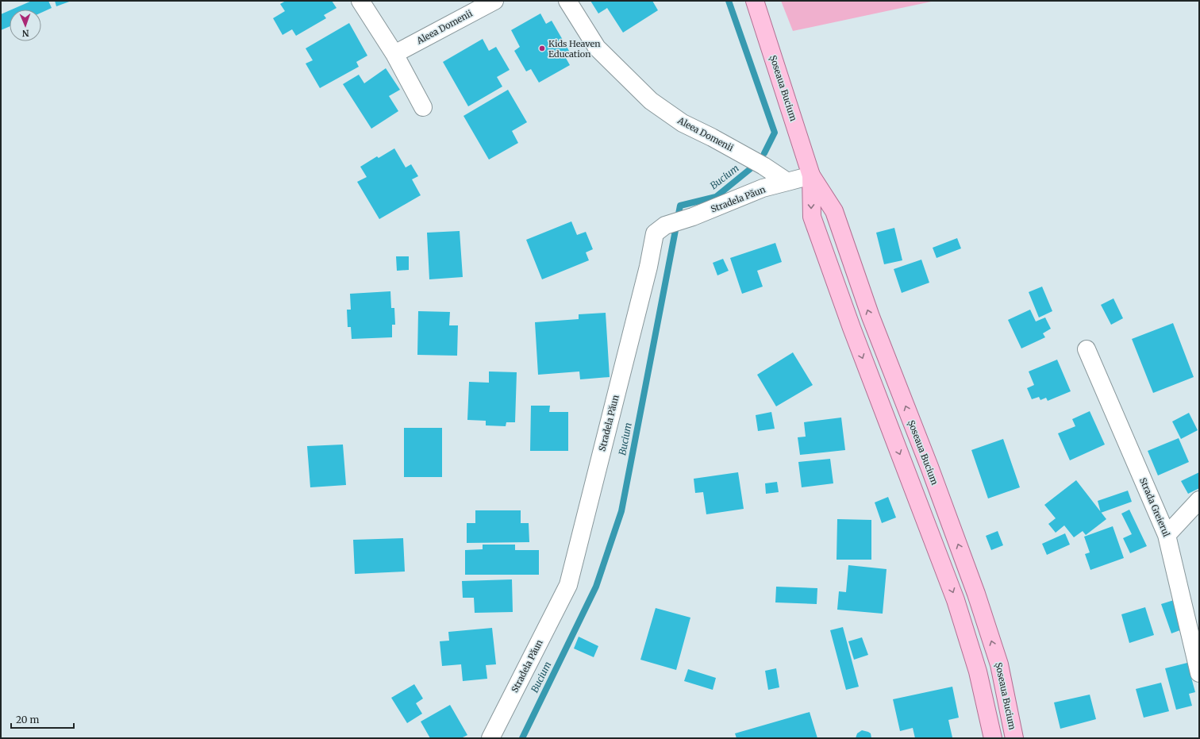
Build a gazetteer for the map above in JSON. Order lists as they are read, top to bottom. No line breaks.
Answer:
{"streets":{"main road":["Șoseaua Bucium"],"street":["Aleea Domenii","Stradela Păun","Strada Greierul"]},"crossings":[["Aleea Domenii","Stradela Păun"]],"water":["Bucium"],"places":["Kids Heaven Education"],"scale_bar":"20 m","north":"bottom"}
